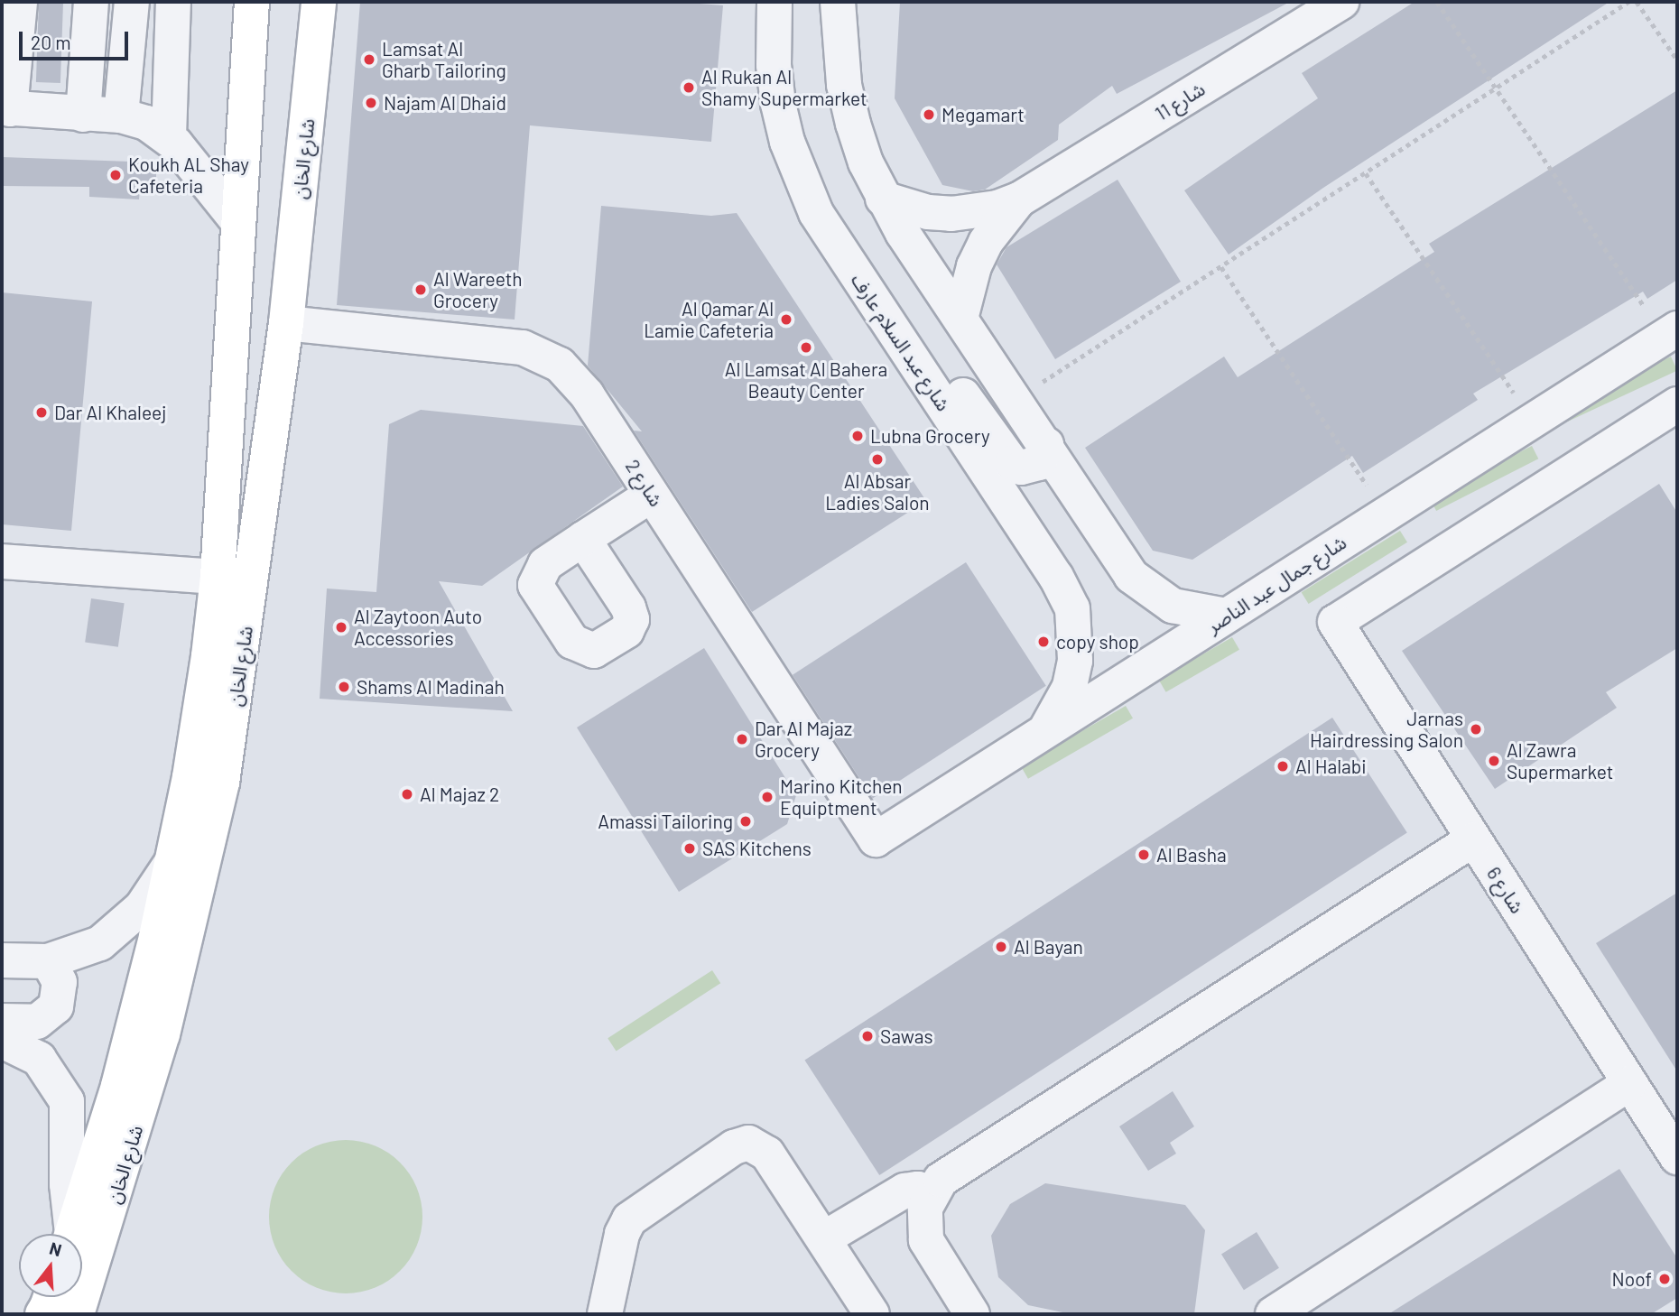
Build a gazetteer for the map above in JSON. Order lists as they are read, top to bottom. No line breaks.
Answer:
{"streets":{"main road":["شارع الخان"],"street":["شارع 11","شارع عبد السلام عارف","شارع 2","شارع جمال عبد الناصر","شارع 6"]},"crossings":[["شارع الخان","شارع 2"],["شارع عبد السلام عارف","شارع جمال عبد الناصر"],["شارع 2","شارع جمال عبد الناصر"]],"places":["Lamsat Al Gharb Tailoring","Al Rukan Al Shamy Supermarket","Najam Al Dhaid","Megamart","Koukh AL Shay Cafeteria","Al Wareeth Grocery","Al Qamar Al Lamie Cafeteria","Al Lamsat Al Bahera Beauty Center","Dar Al Khaleej","Lubna Grocery","Al Absar Ladies Salon","Al Zaytoon Auto Accessories","copy shop","Shams Al Madinah","Jarnas Hairdressing Salon","Dar Al Majaz Grocery","Al Zawra Supermarket","Al Halabi","Al Majaz 2","Marino Kitchen Equiptment","Amassi Tailoring","SAS Kitchens","Al Basha","Al Bayan","Sawas","Noof"],"scale_bar":"20 m","north":"top"}
